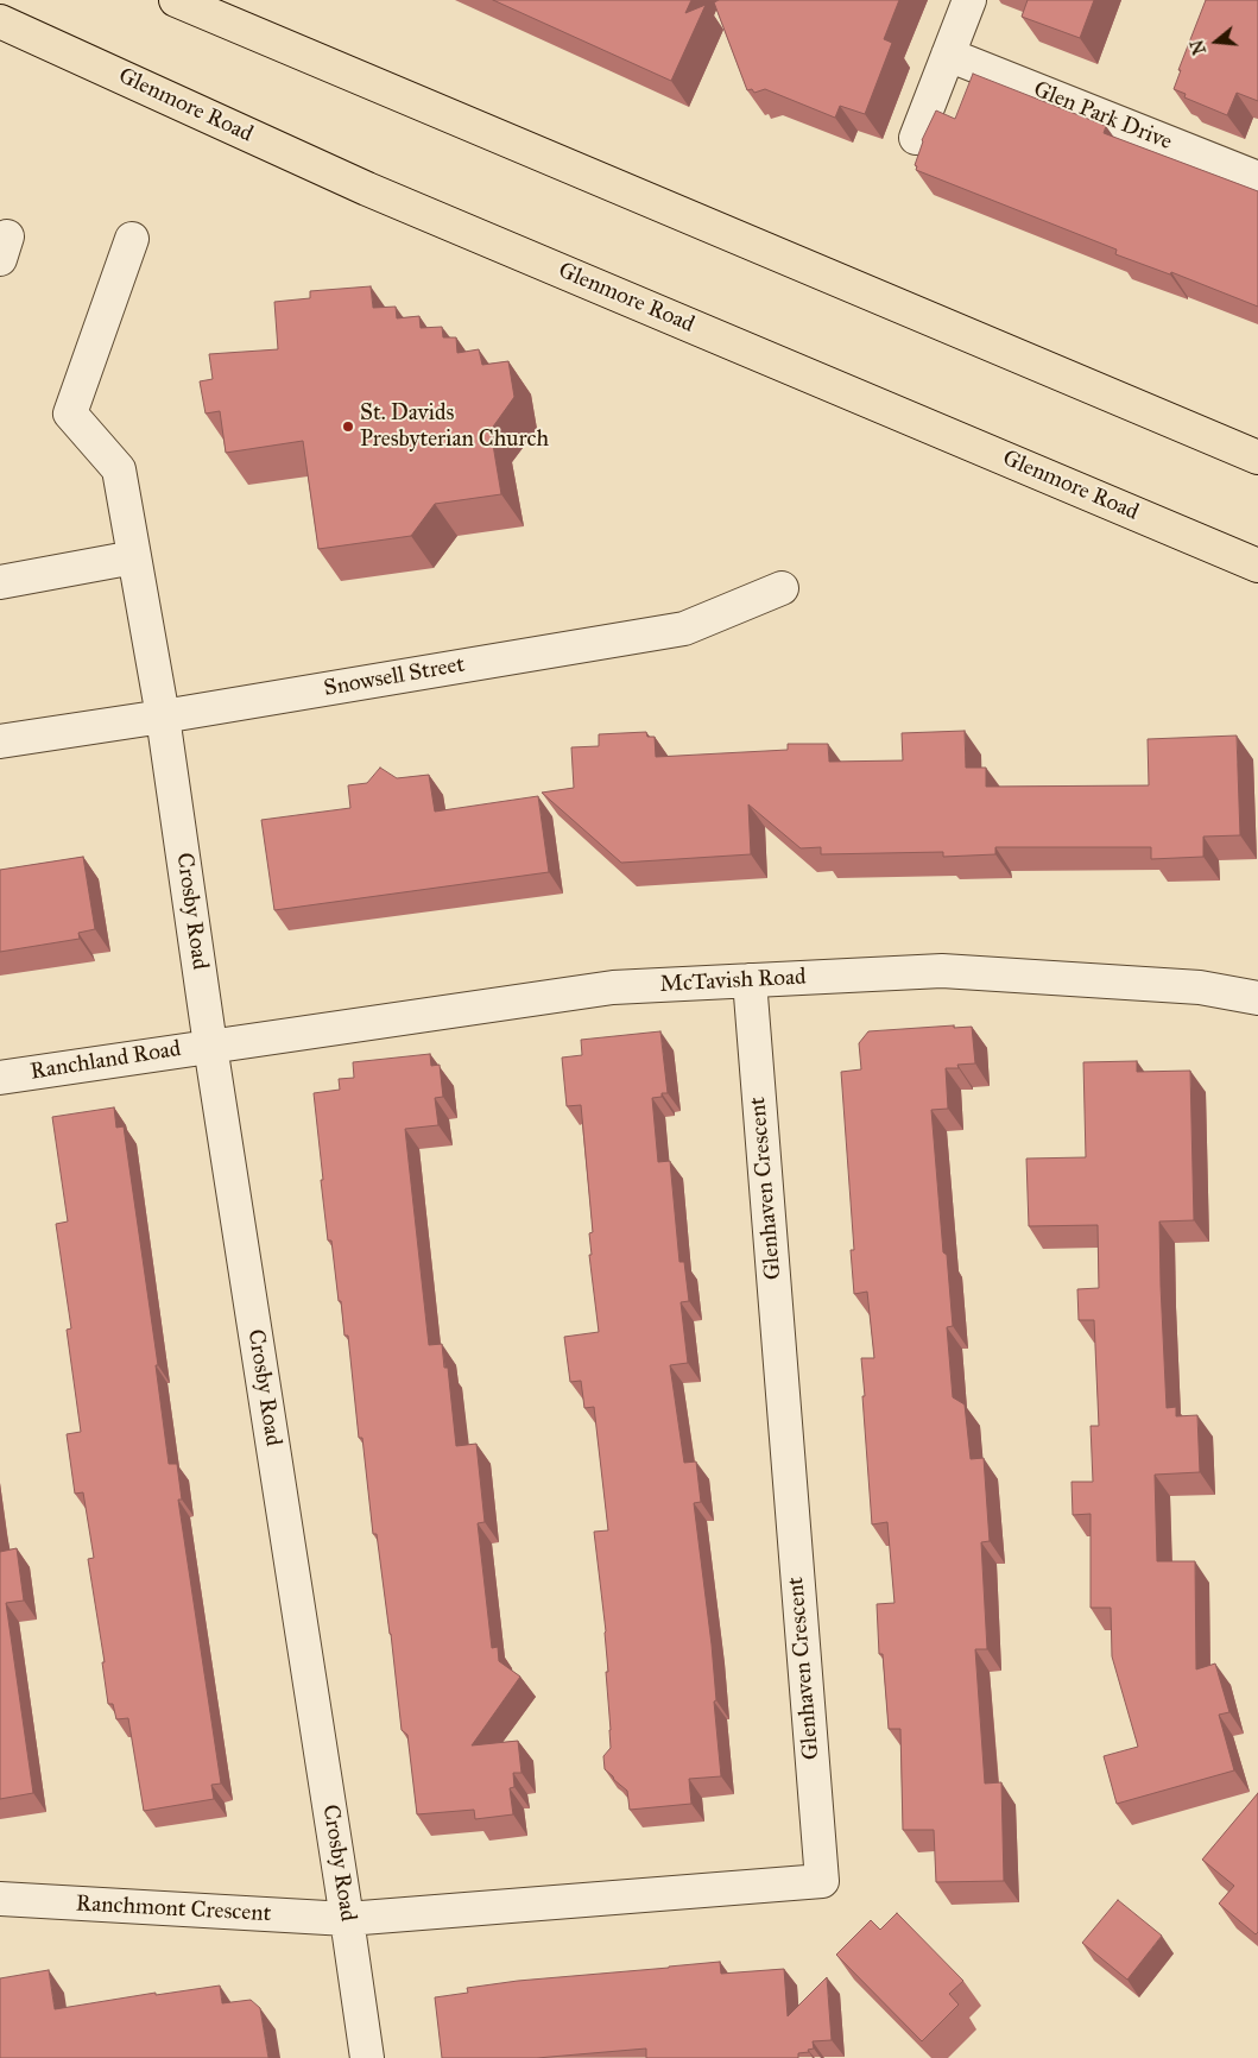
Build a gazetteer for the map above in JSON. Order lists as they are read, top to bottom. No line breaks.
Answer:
{"streets":{"main road":["Glenmore Road"],"street":["Glen Park Drive","Snowsell Street","Crosby Road","McTavish Road","Ranchland Road","Glenhaven Crescent","Ranchmont Crescent"]},"crossings":[["Snowsell Street","Crosby Road"],["Crosby Road","McTavish Road"],["Crosby Road","Ranchland Road"],["Crosby Road","Glenhaven Crescent"],["Crosby Road","Ranchmont Crescent"],["McTavish Road","Ranchland Road"],["McTavish Road","Glenhaven Crescent"],["Glenhaven Crescent","Ranchmont Crescent"]],"places":["St. Davids Presbyterian Church"],"north":"left"}
